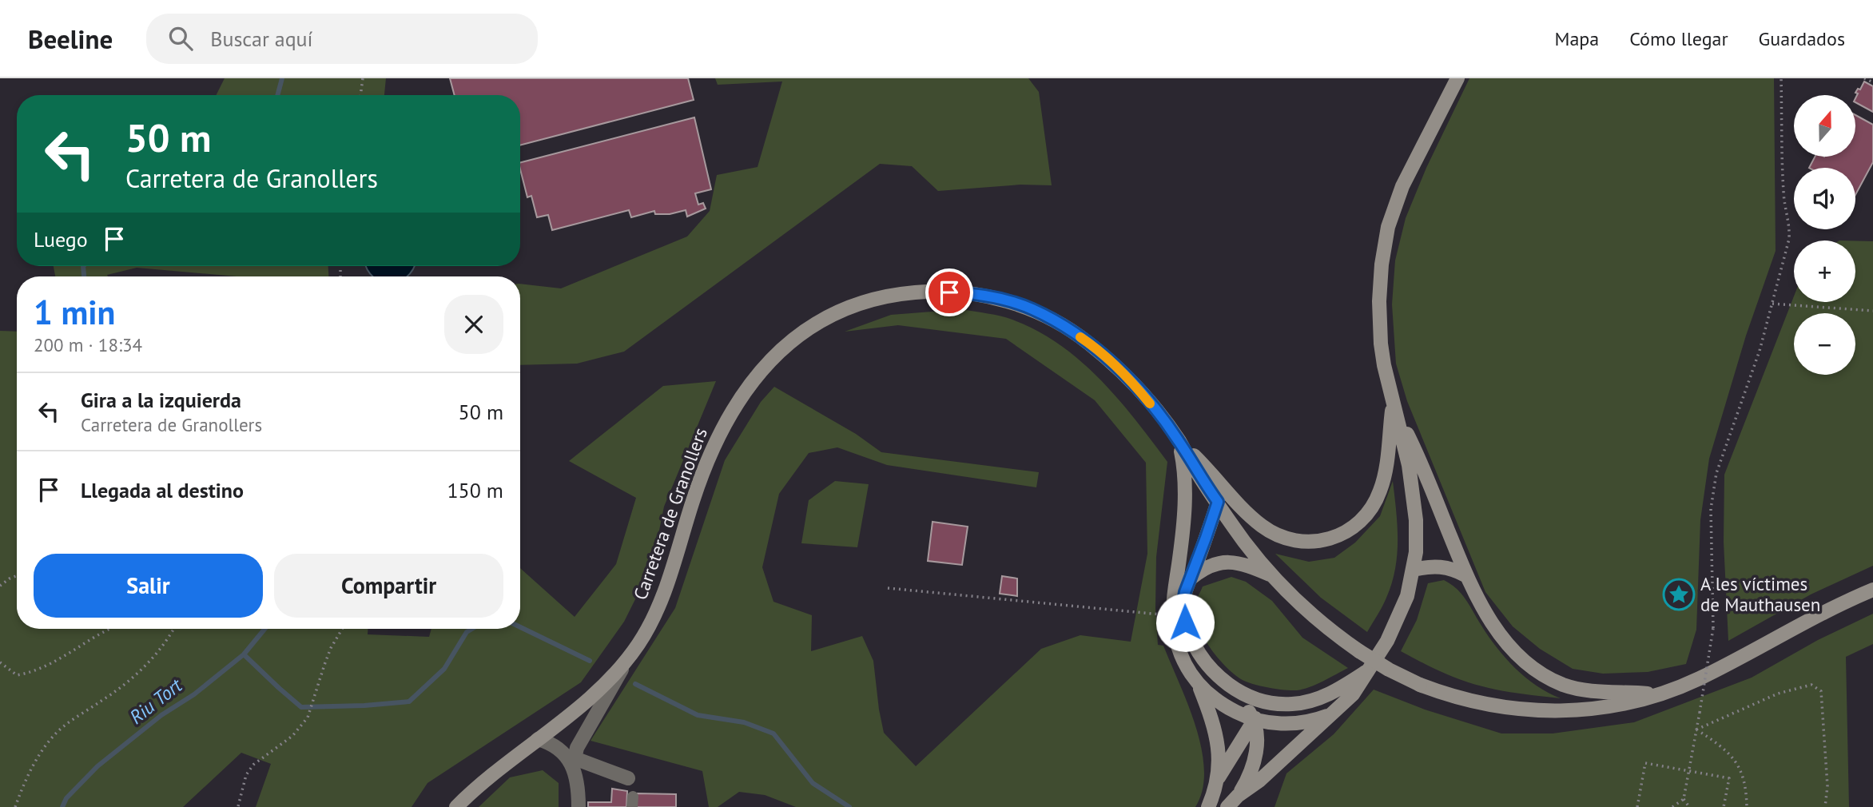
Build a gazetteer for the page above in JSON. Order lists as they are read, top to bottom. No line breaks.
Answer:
{"streets":{"main road":["Carretera de Granollers"]},"water":["Riu Tort"],"places":{"place":["A les víctimes de Mauthausen"]},"north":"top","page":{"header":"Beeline","search":"Buscar aquí","nav":["Mapa","Cómo llegar","Guardados"],"map_buttons":["+","−"],"turn":["50 m","Carretera de Granollers"],"then":"Luego","heading":["1 min","200 m · 18:34"],"list":[{"name":"Gira a la izquierda","note":"Carretera de Granollers","value":"50 m"},{"name":"Llegada al destino","value":"150 m"}],"buttons":["Salir","Compartir"]}}
